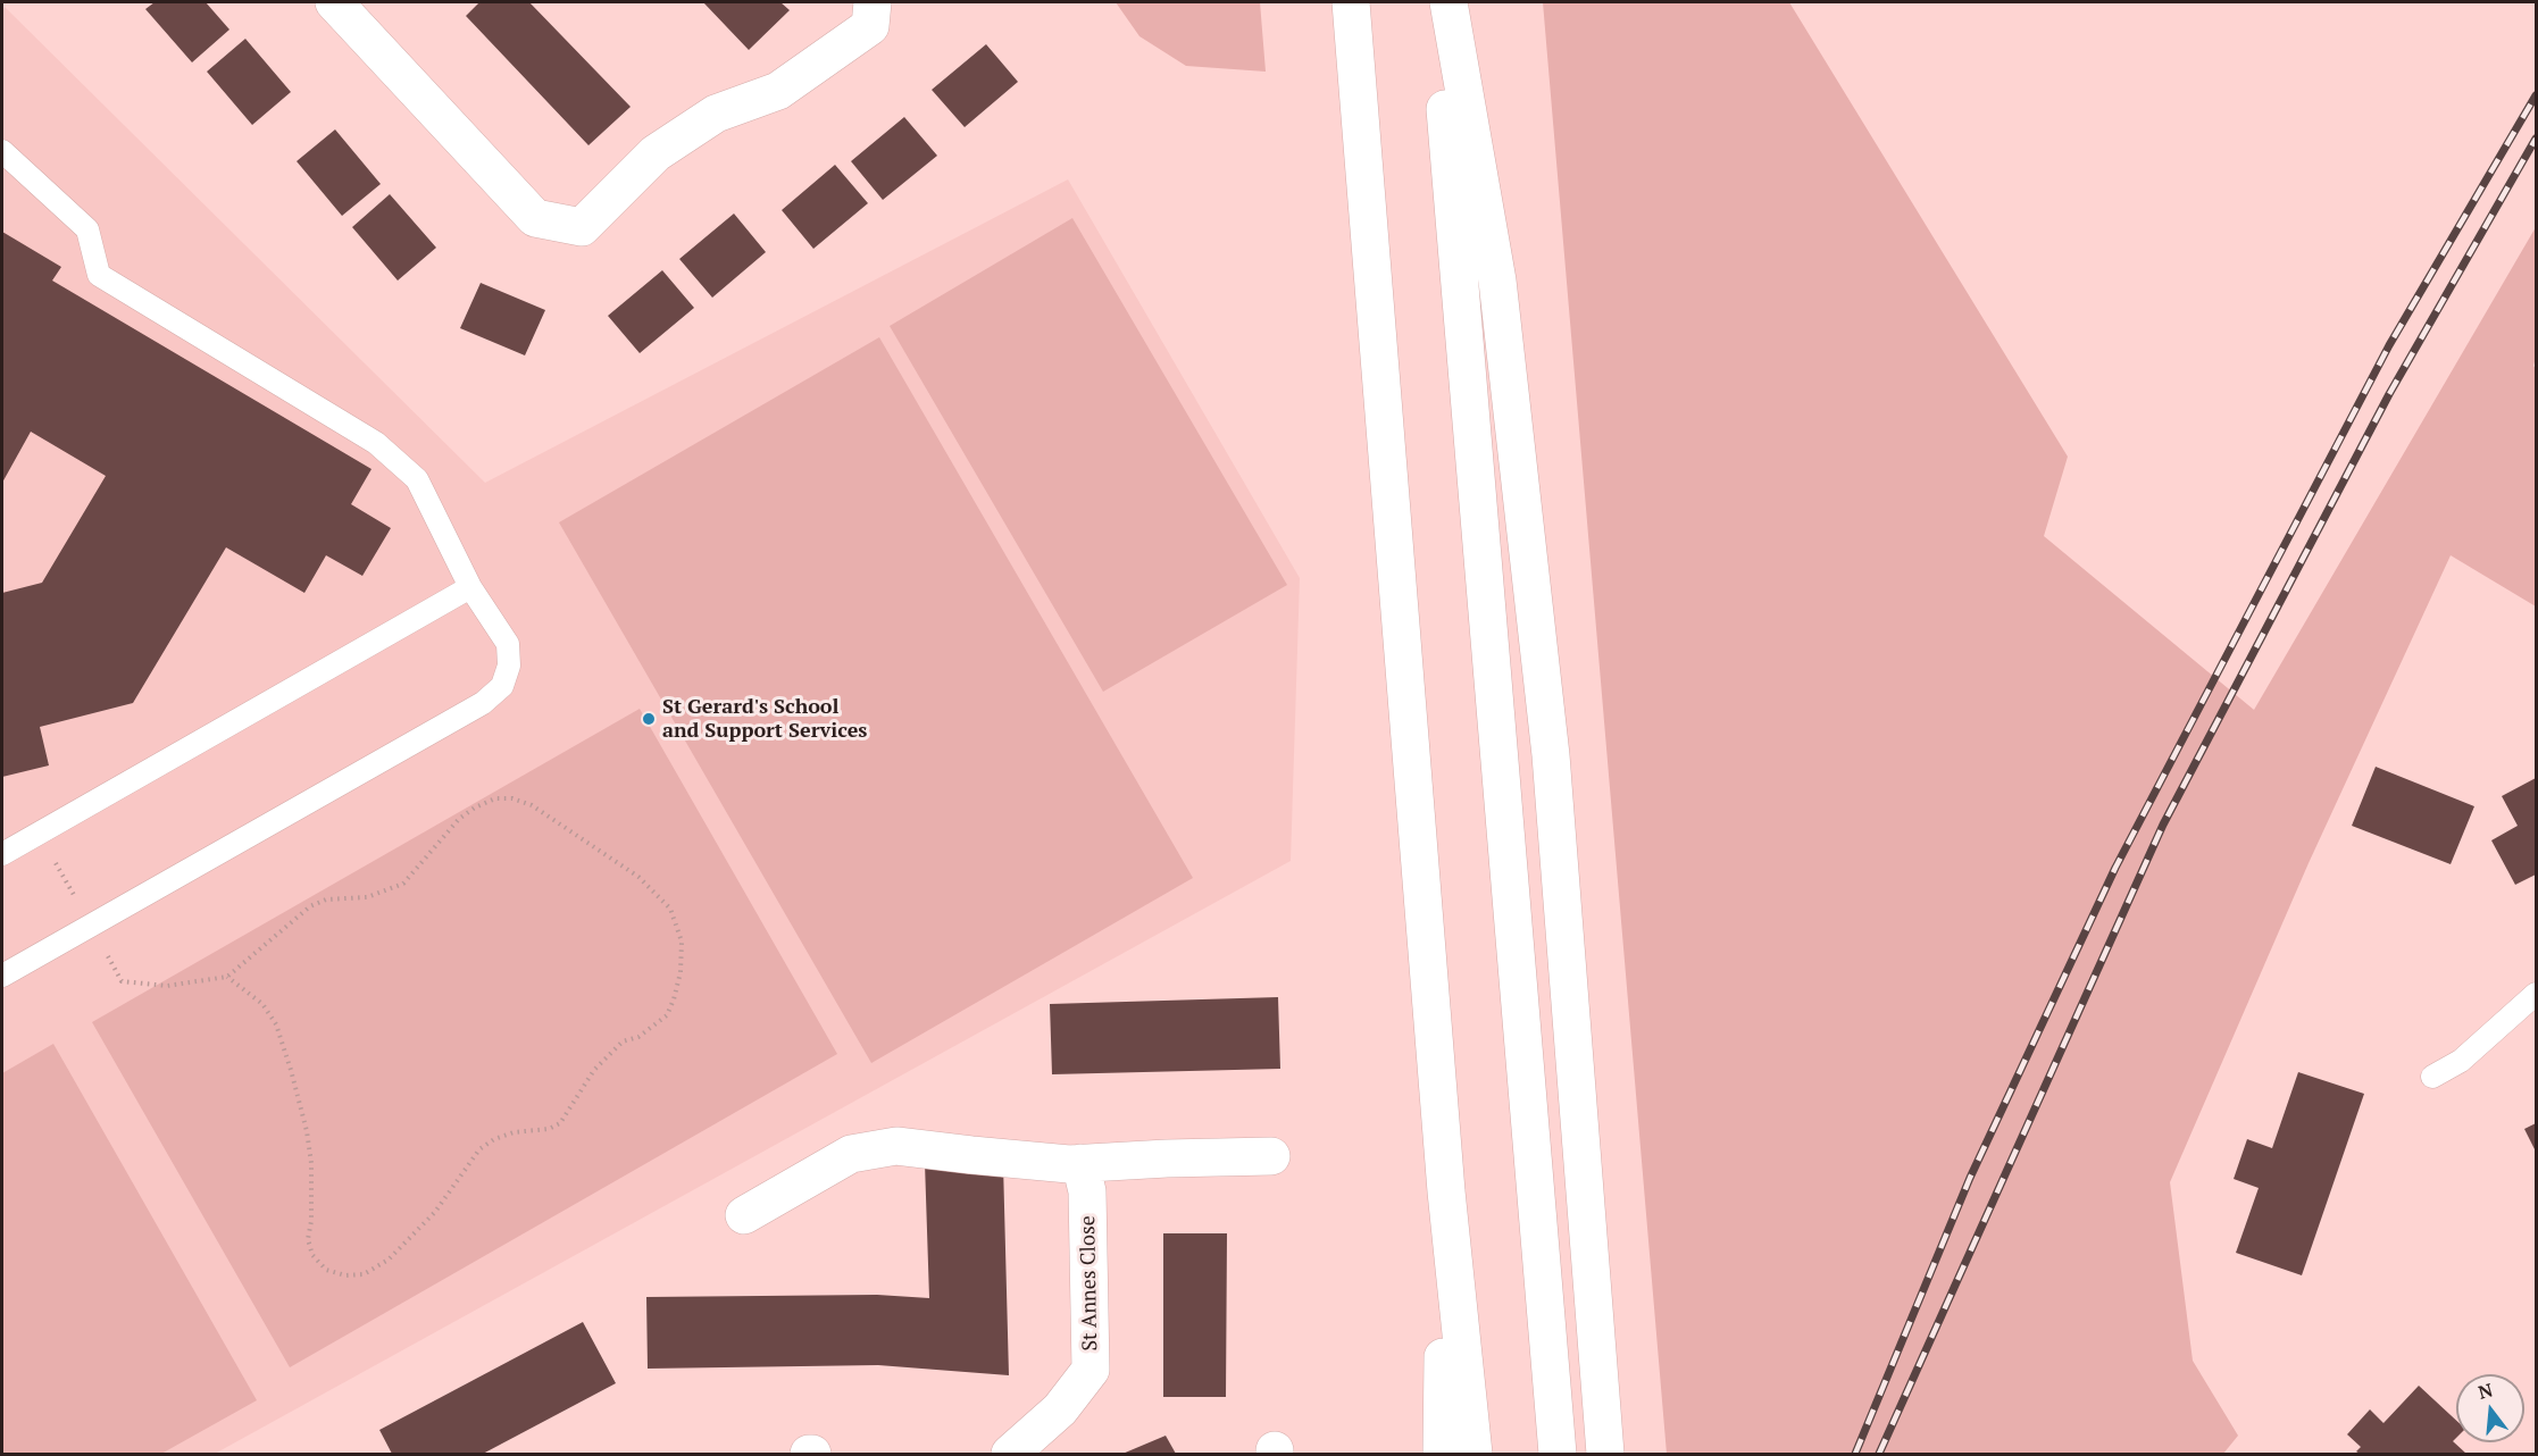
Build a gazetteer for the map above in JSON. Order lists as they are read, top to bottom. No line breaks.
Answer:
{"streets":{"main road":["St Annes Close"]},"places":["St Gerard's School and Support Services"],"north":"top"}
